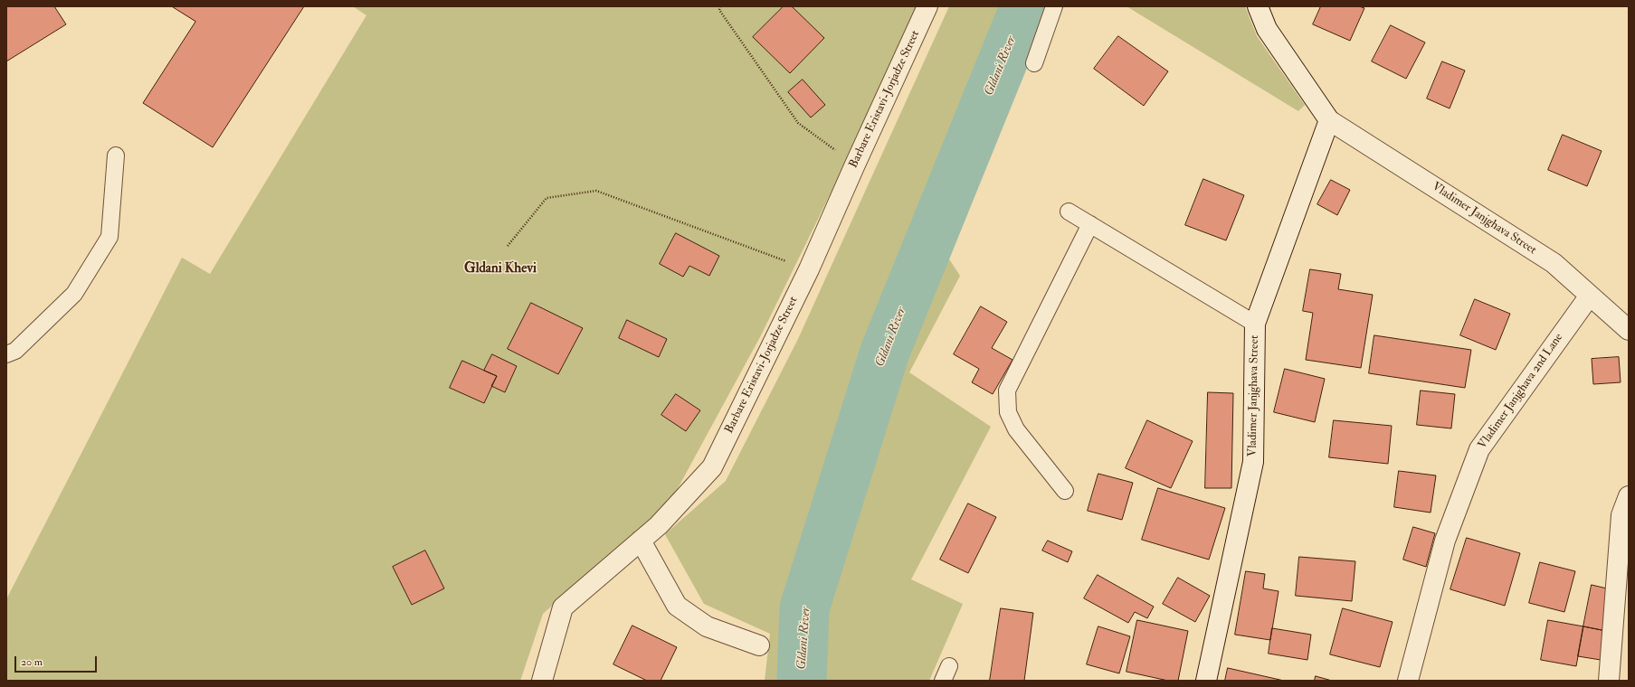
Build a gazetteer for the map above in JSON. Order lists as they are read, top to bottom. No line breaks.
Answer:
{"streets":{"street":["Barbare Eristavi-Jorjadze Street","Vladimer Janjghava Street","Vladimer Janjghava 2nd Lane"]},"crossings":[["Vladimer Janjghava Street","Vladimer Janjghava 2nd Lane"]],"districts":["Gldani Khevi"],"water":["Gldani River"],"scale_bar":"20 m"}
